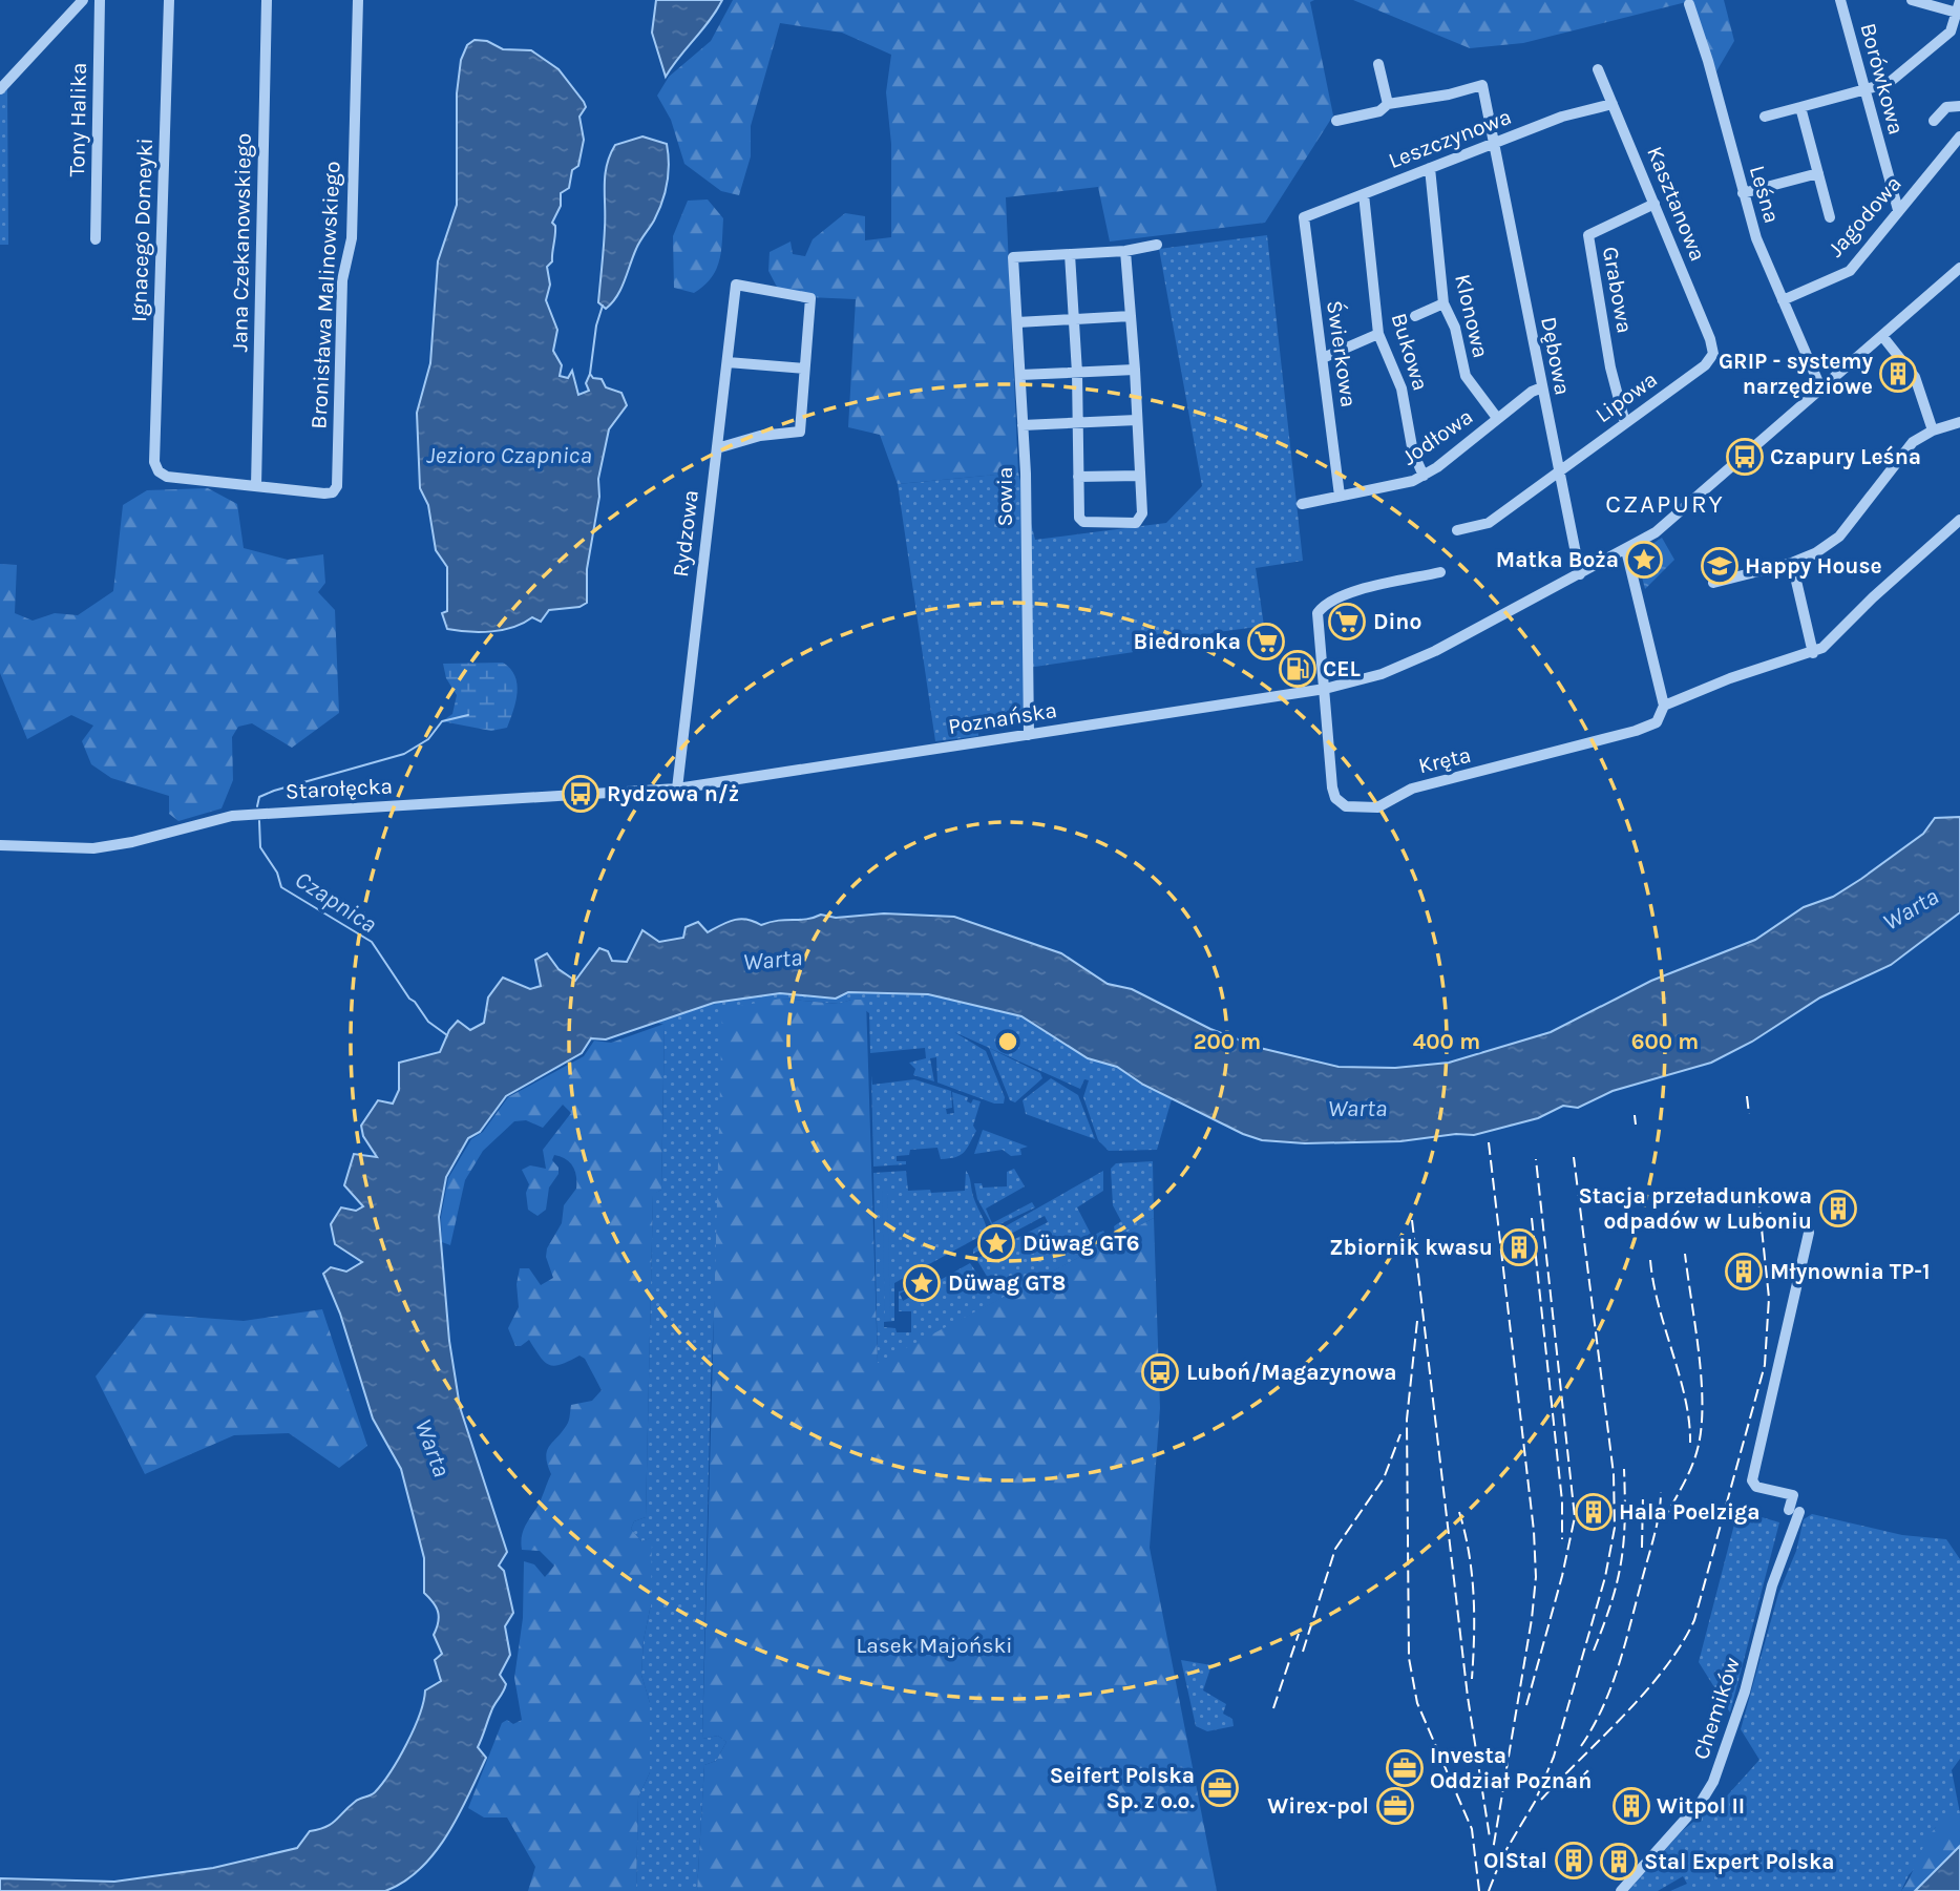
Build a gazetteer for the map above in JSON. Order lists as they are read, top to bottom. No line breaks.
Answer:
{"streets":{"street":["Borówkowa","Tony Halika","Leszczynowa","Leśna","Kasztanowa","Jagodowa","Ignacego Domeyki","Jana Czekanowskiego","Grabowa","Bronisława Malinowskiego","Klonowa","Bukowa","Świerkowa","Dębowa","Lipowa","Jodłowa","Sowia","Rydzowa","Poznańska","Kręta","Starołęcka","Chemików"]},"crossings":[["Borówkowa","Jagodowa"],["Leszczynowa","Kasztanowa"],["Leszczynowa","Klonowa"],["Leszczynowa","Bukowa"],["Leszczynowa","Świerkowa"],["Leszczynowa","Dębowa"],["Leśna","Jagodowa"],["Leśna","Poznańska"],["Kasztanowa","Grabowa"],["Kasztanowa","Lipowa"],["Ignacego Domeyki","Bronisława Malinowskiego"],["Jana Czekanowskiego","Bronisława Malinowskiego"],["Grabowa","Lipowa"],["Klonowa","Jodłowa"],["Bukowa","Jodłowa"],["Świerkowa","Jodłowa"],["Dębowa","Lipowa"],["Dębowa","Jodłowa"],["Dębowa","Poznańska"],["Sowia","Poznańska"],["Rydzowa","Poznańska"],["Rydzowa","Starołęcka"],["Poznańska","Kręta"],["Poznańska","Starołęcka"]],"districts":["CZAPURY"],"water":["Jezioro Czapnica","Czapnica","Warta"],"parks":["Lasek Majoński"],"places":{"building":["GRIP - systemy narzędziowe","Stacja przeładunkowa odpadów w Luboniu","Zbiornik kwasu","Młynownia TP-1","Hala Poelziga","Witpol II","OlStal","Stal Expert Polska"],"bus stop":["Czapury Leśna","Rydzowa n/ż","Luboń/Magazynowa"],"place":["Matka Boża","Düwag GT6","Düwag GT8"],"school or university":["Happy House"],"supermarket":["Dino","Biedronka"],"fuel station":["CEL"],"office":["Investa Oddział Poznań","Seifert Polska Sp. z o.o.","Wirex-pol"]},"rings":["200 m","400 m","600 m"]}
